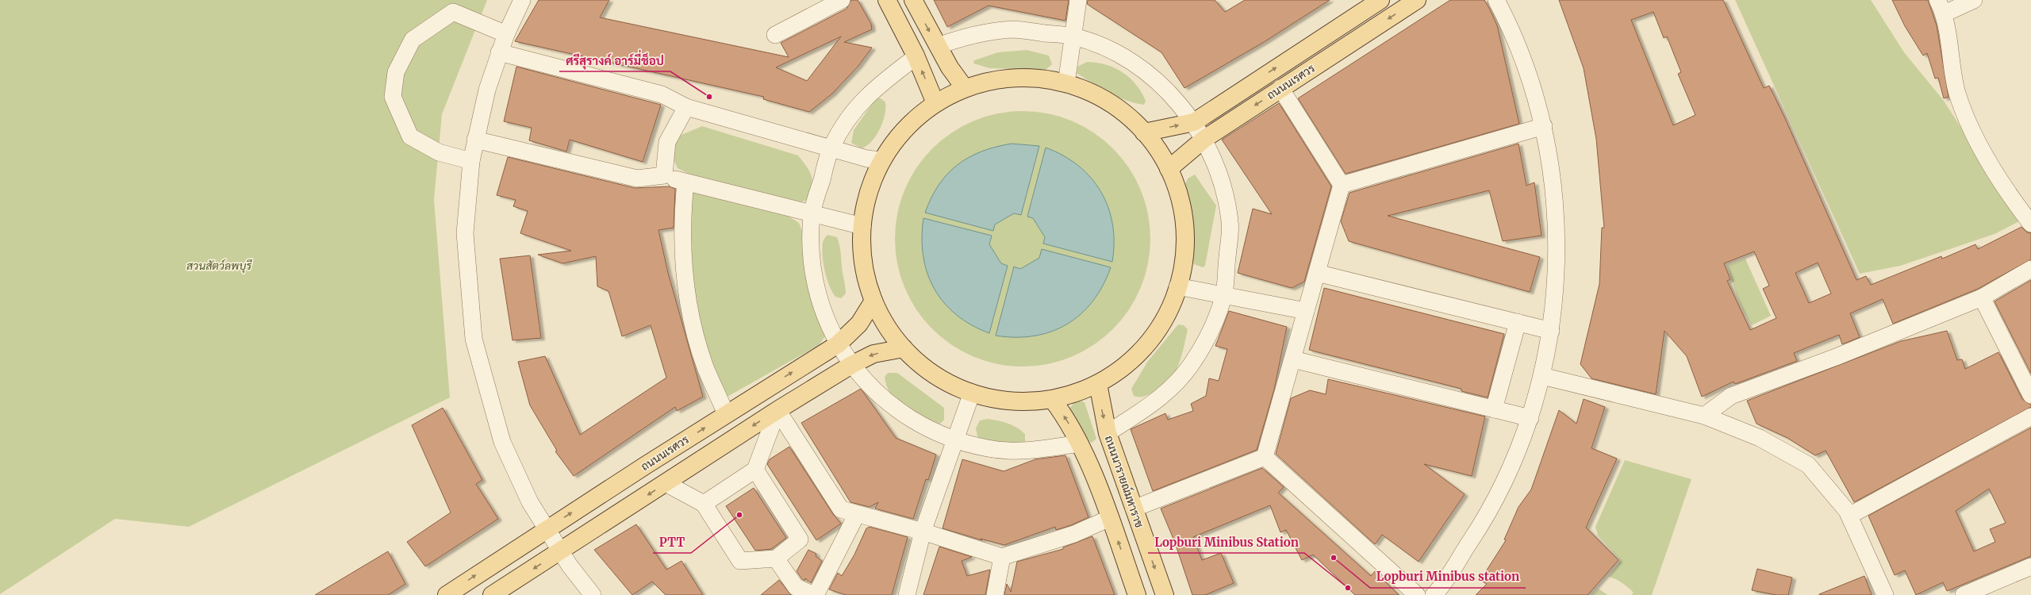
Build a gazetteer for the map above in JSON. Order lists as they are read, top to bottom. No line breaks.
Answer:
{"streets":{"main road":["ถนนนเรศวร","ถนนนารายณ์มหาราช"]},"parks":["สวนสัตว์ลพบุรี"],"places":["ศรีสุรางค์ อาร์มี่ช็อป","PTT","Lopburi Minibus station","Lopburi Minibus Station"]}
